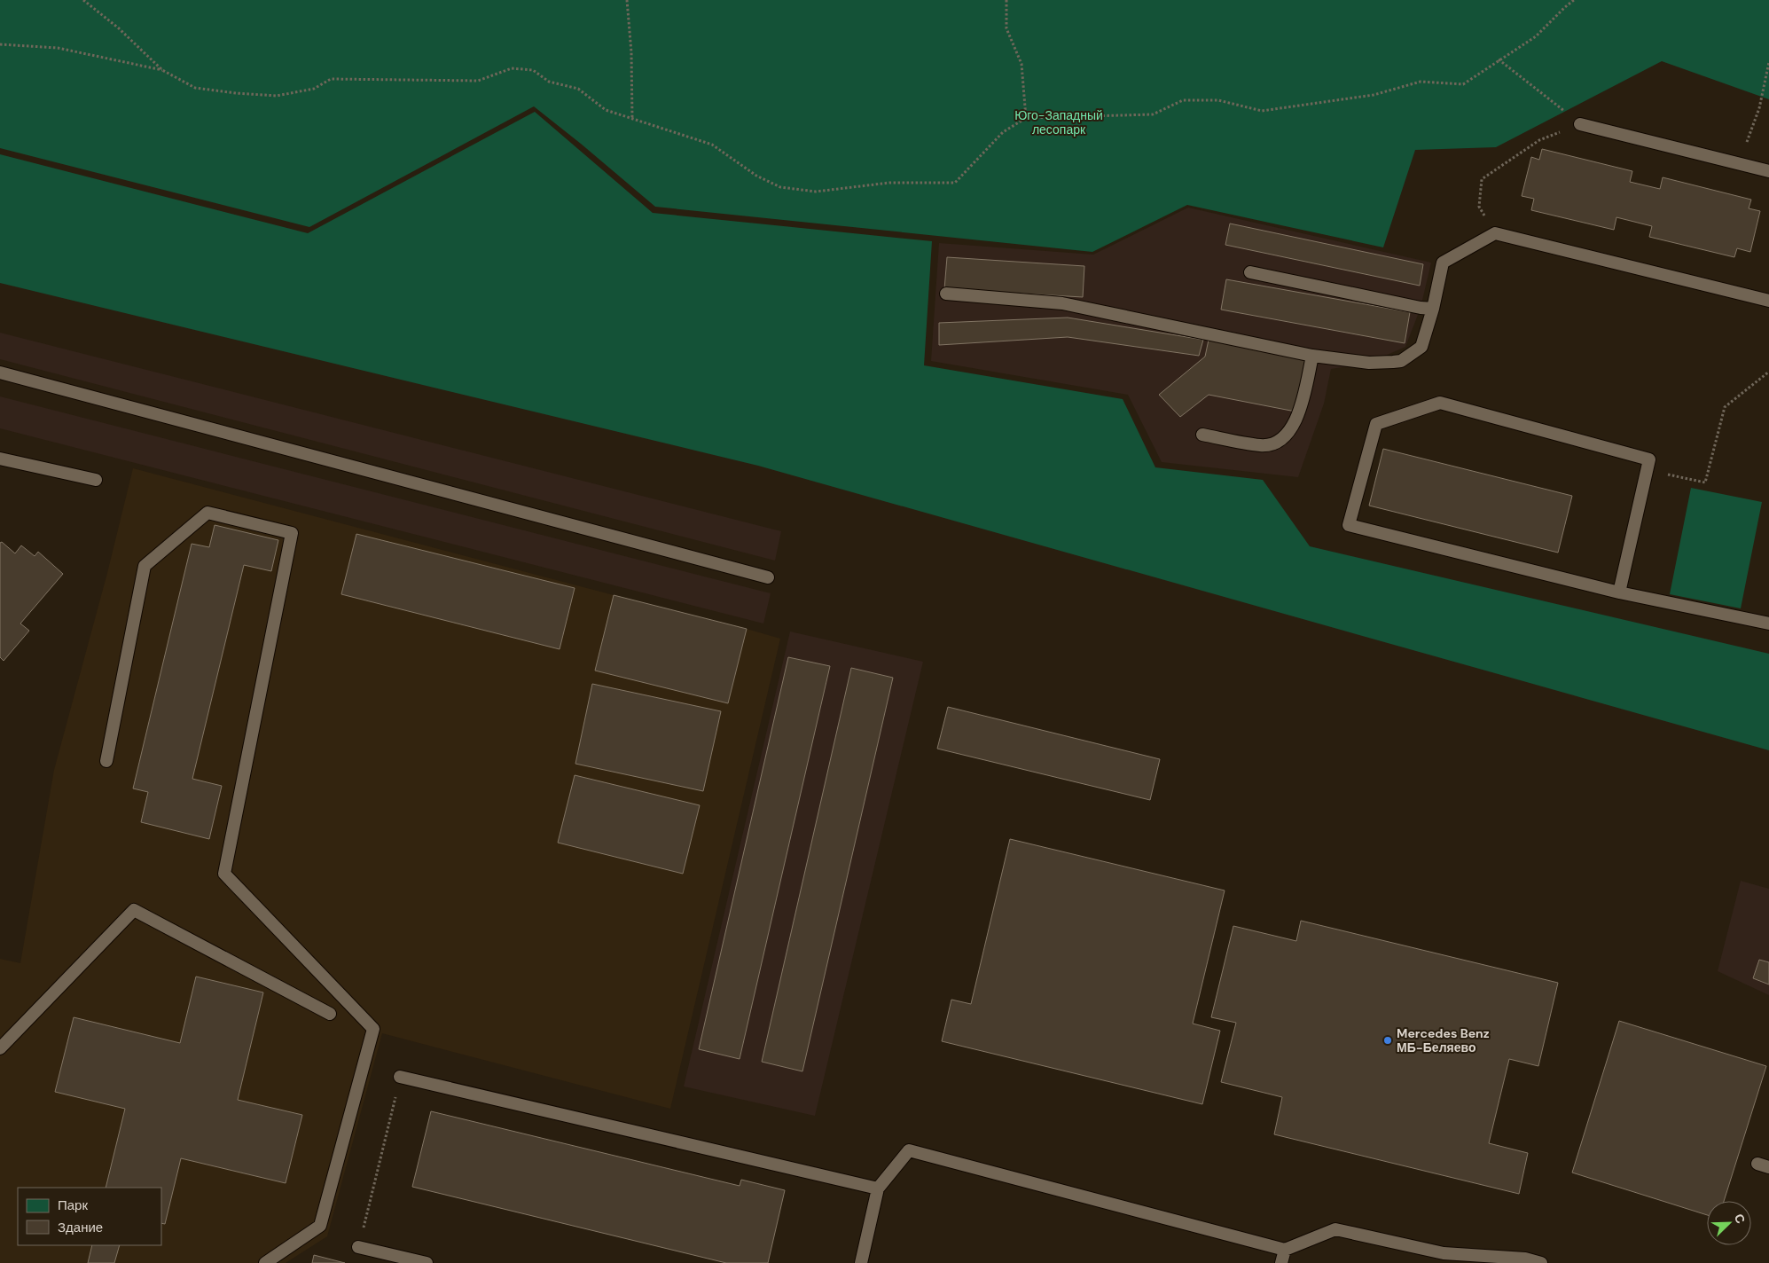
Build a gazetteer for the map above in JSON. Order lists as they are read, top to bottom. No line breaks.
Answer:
{"parks":["Юго-Западный лесопарк"],"places":["Mercedes Benz МБ-Беляево"],"legend":["Парк","Здание"],"north":"top right"}
